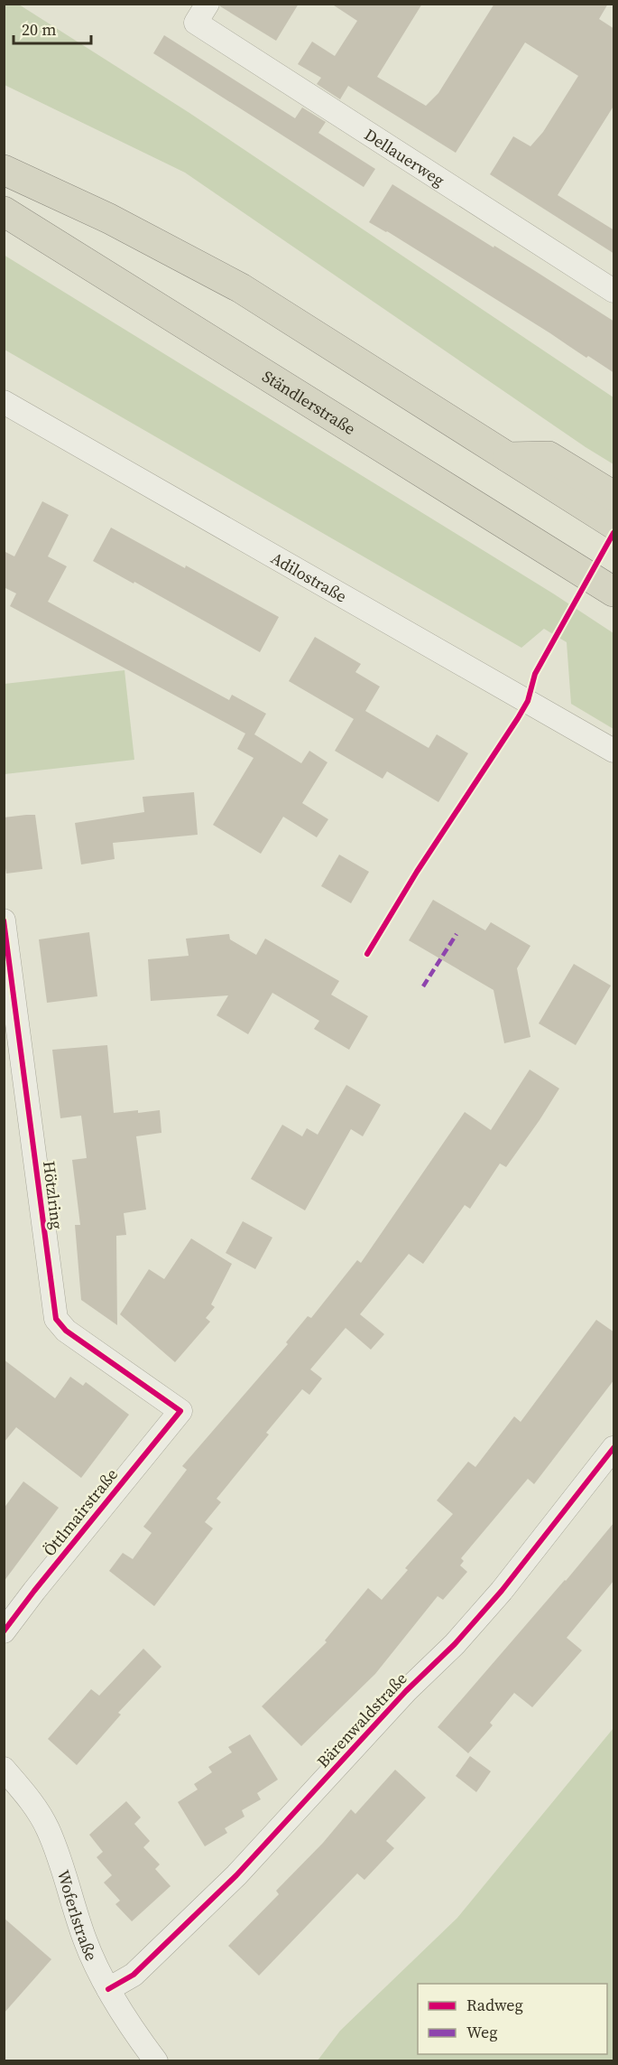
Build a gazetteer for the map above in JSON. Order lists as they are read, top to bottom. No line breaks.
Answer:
{"streets":{"highway":["Ständlerstraße"],"street":["Dellauerweg","Adilostraße","Hötzlring","Öttlmairstraße","Bärenwaldstraße","Woferlstraße"]},"crossings":[["Hötzlring","Öttlmairstraße"],["Bärenwaldstraße","Woferlstraße"]],"legend":["Radweg","Weg"],"scale_bar":"20 m"}
